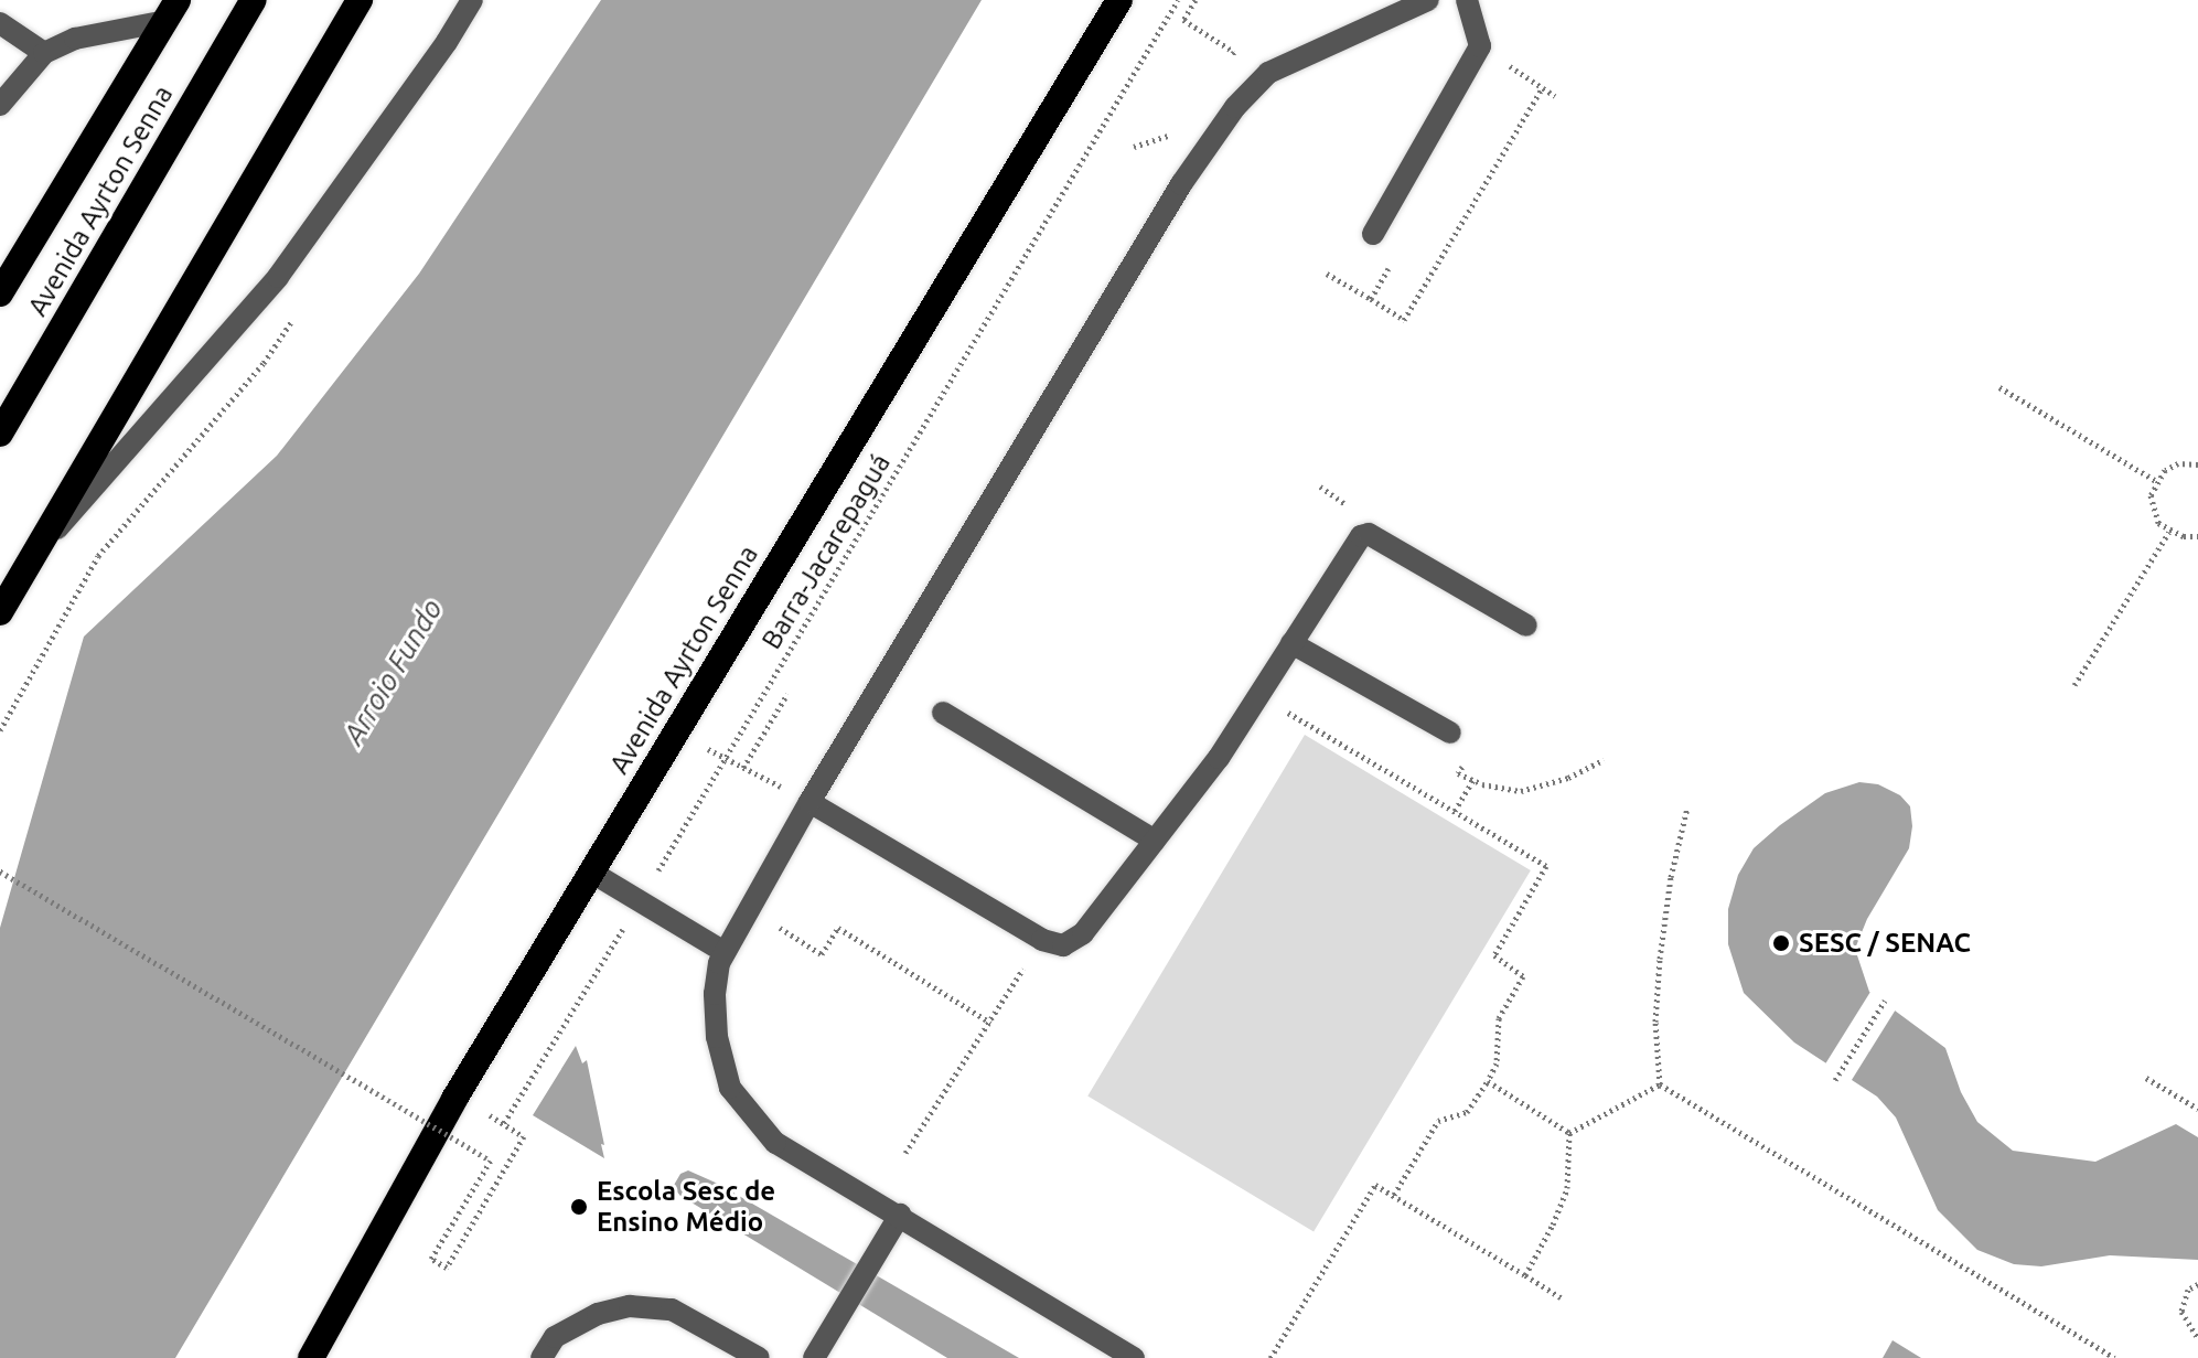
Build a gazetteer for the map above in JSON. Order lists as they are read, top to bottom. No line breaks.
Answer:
{"streets":{"highway":["Avenida Ayrton Senna"],"path":["Barra-Jacarepaguá"]},"water":["Arroio Fundo"],"places":["SESC / SENAC","Escola Sesc de Ensino Médio"]}
